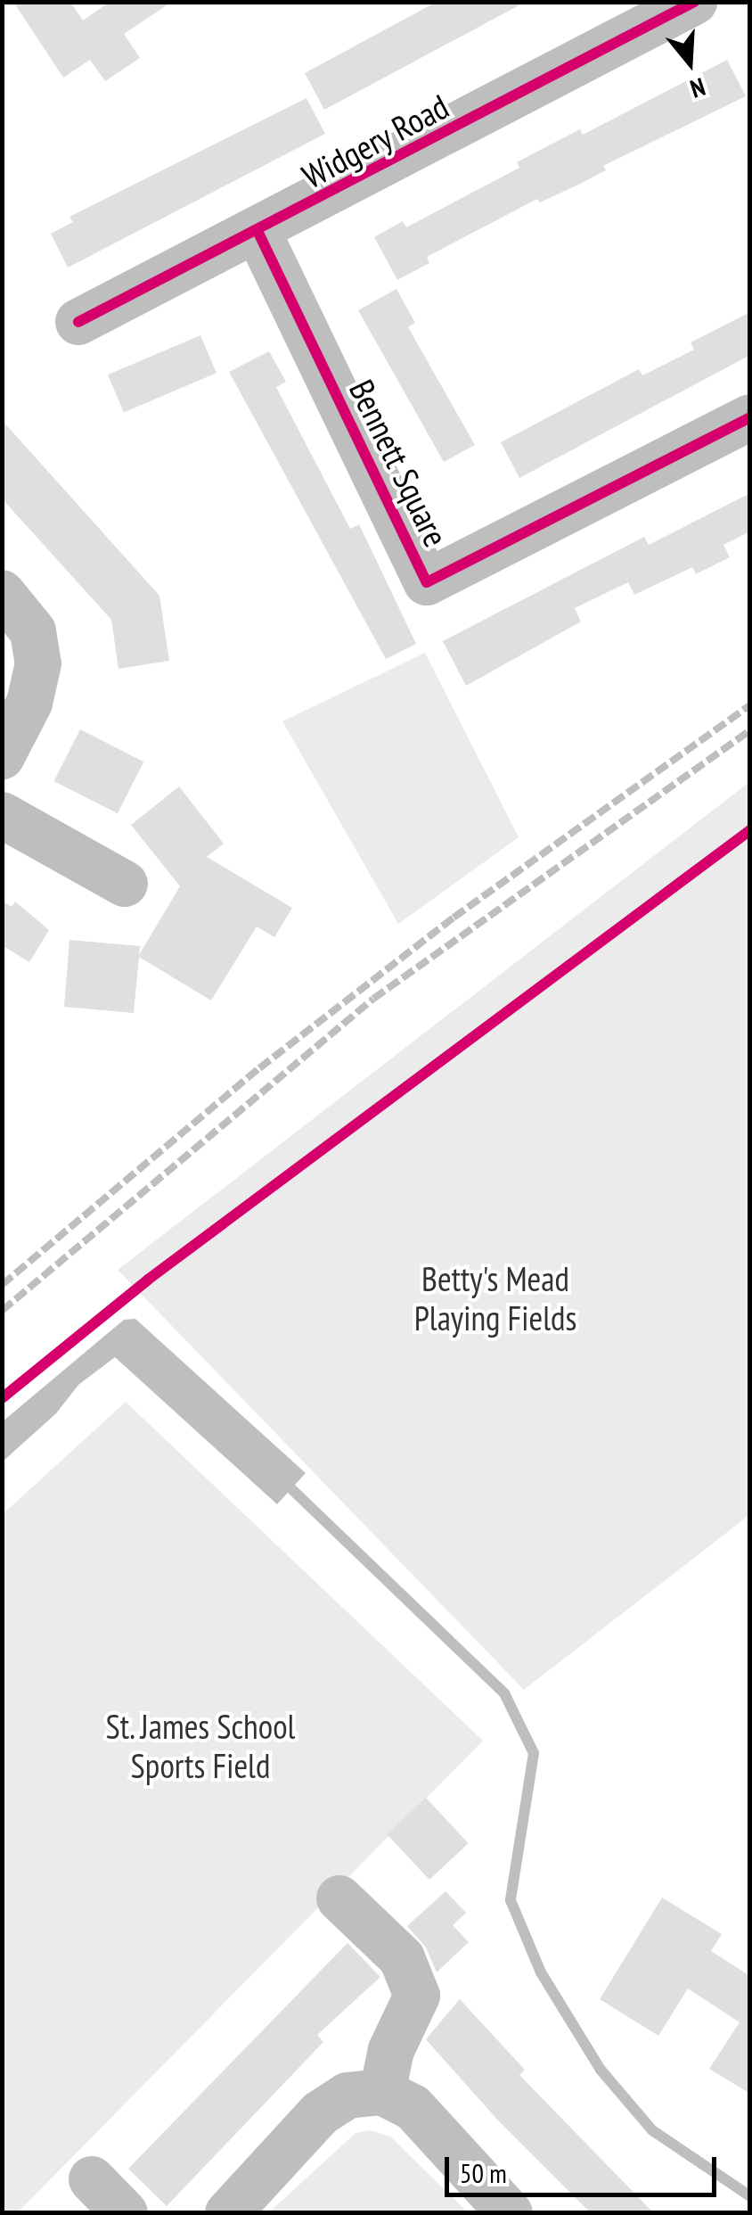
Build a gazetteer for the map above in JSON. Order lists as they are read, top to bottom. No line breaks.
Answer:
{"streets":{"street":["Widgery Road","Bennett Square"]},"crossings":[["Widgery Road","Bennett Square"]],"parks":["Betty's Mead Playing Fields","St. James School Sports Field"],"scale_bar":"50 m","north":"bottom"}
